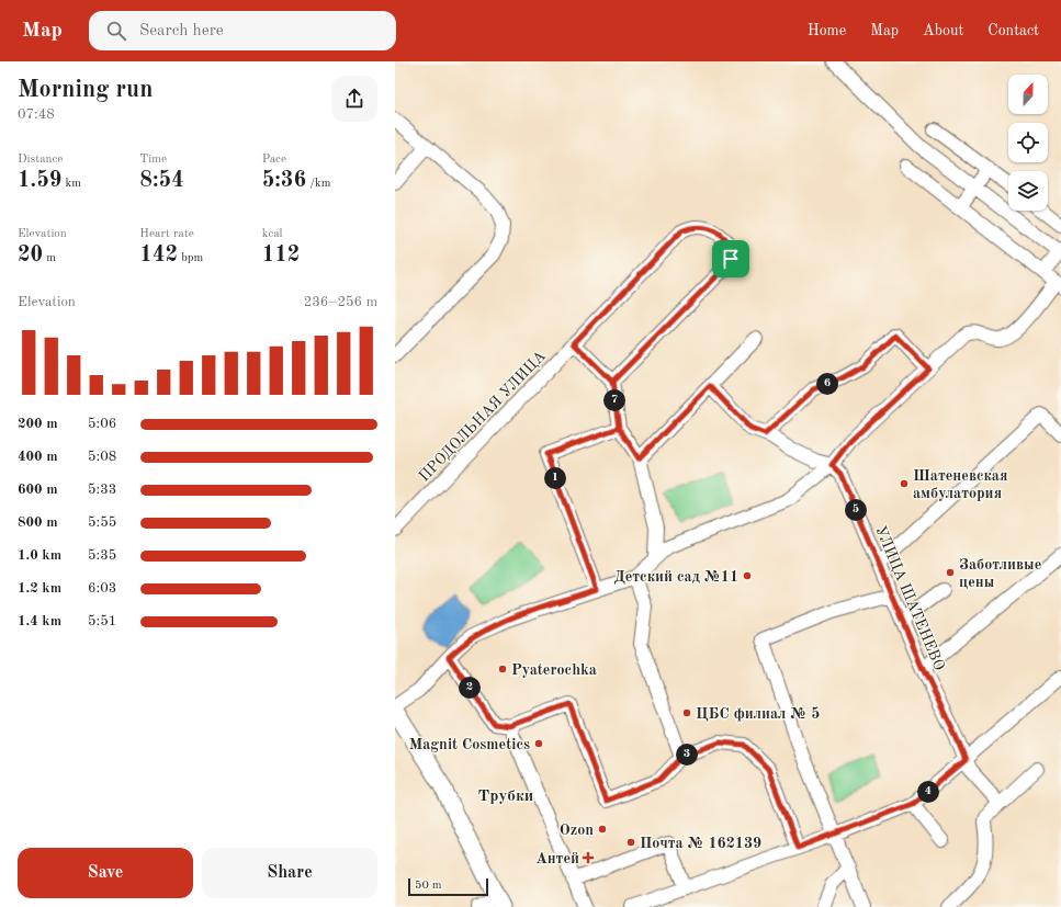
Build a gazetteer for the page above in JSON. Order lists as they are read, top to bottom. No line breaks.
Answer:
{"streets":{"street":["ПРОДОЛЬНАЯ УЛИЦА","УЛИЦА ШАТЕНЕВО"]},"districts":["Трубки"],"places":{"other":["Шатеневская амбулатория","Заботливые цены","Детский сад №11","Pyaterochka","ЦБС филиал № 5","Magnit Cosmetics","Ozon","Почта № 162139"],"health":["Антей"]},"scale_bar":"50 m","north":"top","page":{"header":"Map","search":"Search here","nav":["Home","Map","About","Contact"],"heading":["Morning run","07:48"],"stats":[["Distance","1.59 km"],["Time","8:54"],["Pace","5:36 /km"],["Elevation","20 m"],["Heart rate","142 bpm"],["kcal","112"]],"chart":["Elevation","236–256 m"],"pins":["6","7","1","5","2","3","4"],"list":[{"name":"200 m","note":"5:06"},{"name":"400 m","note":"5:08"},{"name":"600 m","note":"5:33"},{"name":"800 m","note":"5:55"},{"name":"1.0 km","note":"5:35"},{"name":"1.2 km","note":"6:03"},{"name":"1.4 km","note":"5:51"}],"buttons":["Save","Share"],"scale":"50 m"}}
